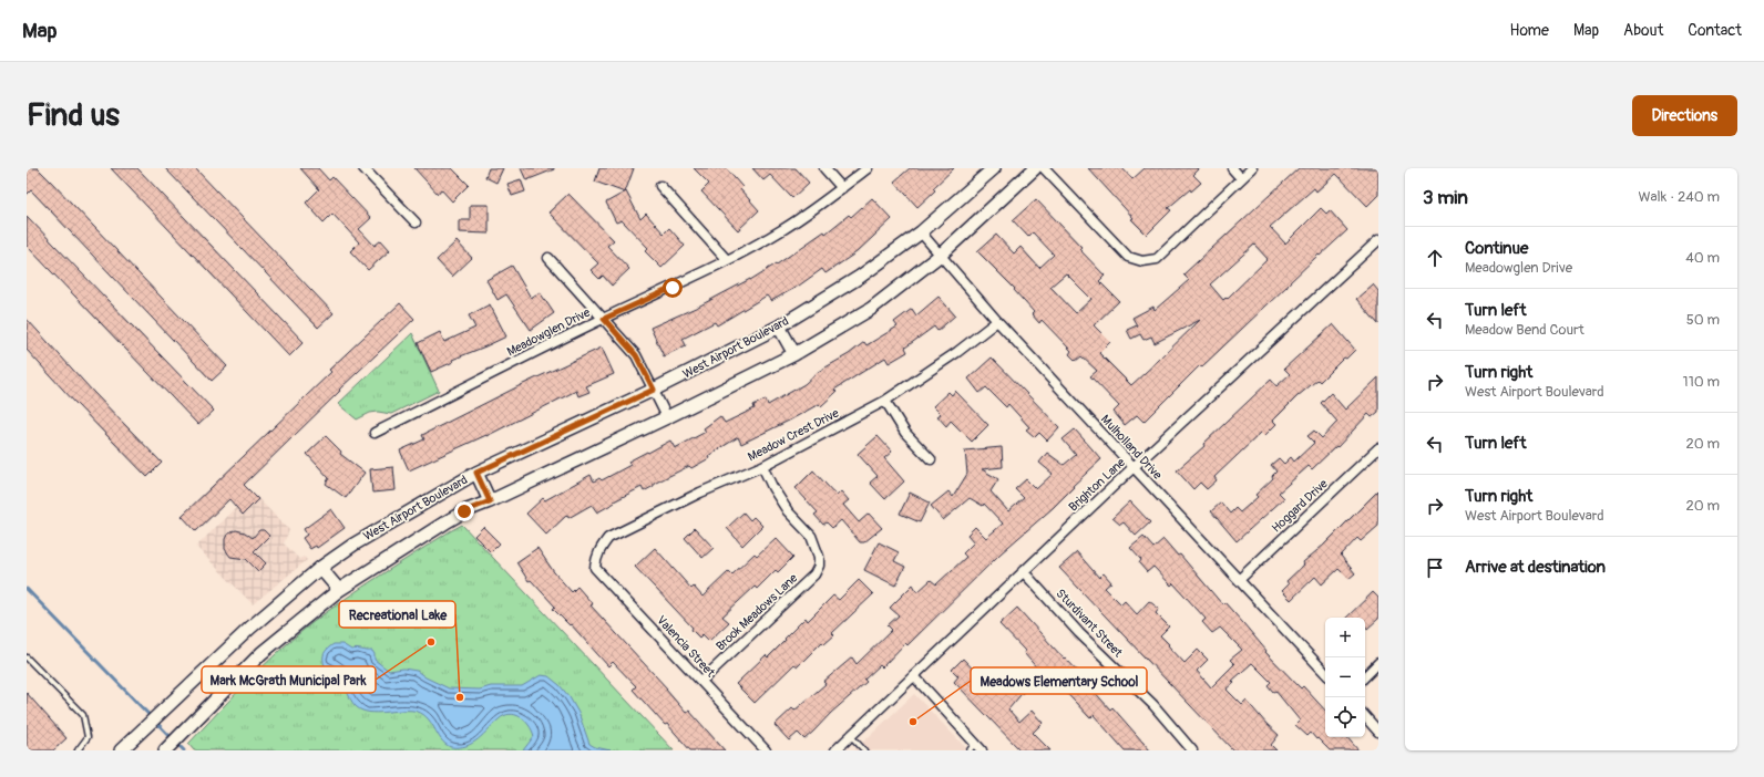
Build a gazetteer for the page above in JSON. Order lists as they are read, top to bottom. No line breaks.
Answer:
{"streets":{"main road":["West Airport Boulevard"],"street":["Meadowglen Drive","Meadow Crest Drive","Mulholland Drive","Brighton Lane","Hoggard Drive","Brook Meadows Lane","Sturdivant Street","Valencia Street"]},"crossings":[["West Airport Boulevard","Mulholland Drive"],["Meadow Crest Drive","Mulholland Drive"],["Meadow Crest Drive","Brook Meadows Lane"],["Meadow Crest Drive","Valencia Street"],["Mulholland Drive","Brighton Lane"],["Mulholland Drive","Hoggard Drive"],["Brighton Lane","Sturdivant Street"],["Brook Meadows Lane","Valencia Street"]],"places":["Mark McGrath Municipal Park","Recreational Lake","Meadows Elementary School"],"page":{"header":"Map","nav":["Home","Map","About","Contact"],"buttons":"Directions","title":"Find us","heading":["3 min","Walk · 240 m"],"list":[["Continue","Meadowglen Drive","40 m"],["Turn left","Meadow Bend Court","50 m"],["Turn right","West Airport Boulevard","110 m"],["Turn left","20 m"],["Turn right","West Airport Boulevard","20 m"],"Arrive at destination"],"map_buttons":["+","−"]}}
